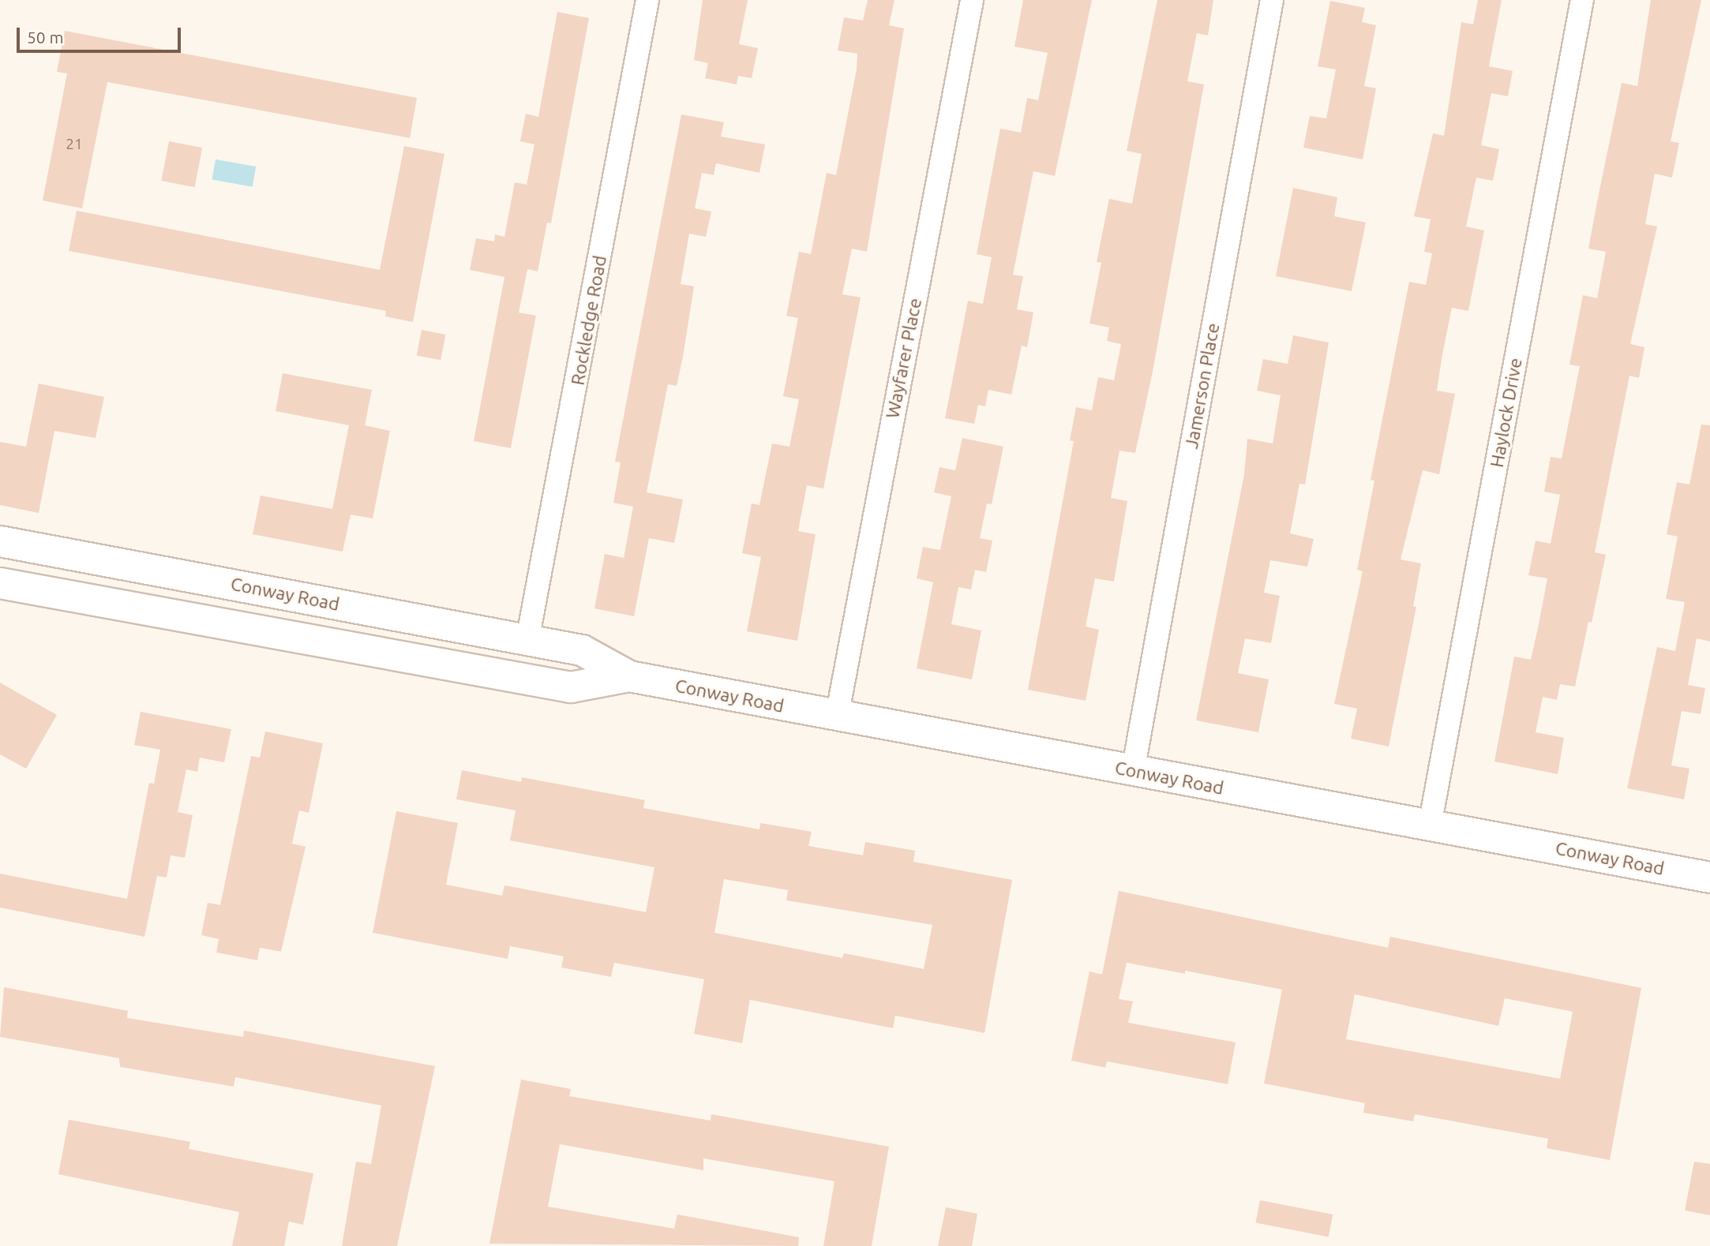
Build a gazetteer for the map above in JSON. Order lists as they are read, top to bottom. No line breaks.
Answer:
{"streets":{"main road":["Conway Road"],"street":["Rockledge Road","Wayfarer Place","Jamerson Place","Haylock Drive"]},"crossings":[["Rockledge Road","Conway Road"],["Wayfarer Place","Conway Road"],["Jamerson Place","Conway Road"],["Haylock Drive","Conway Road"]],"house_numbers":["21"],"scale_bar":"50 m"}
